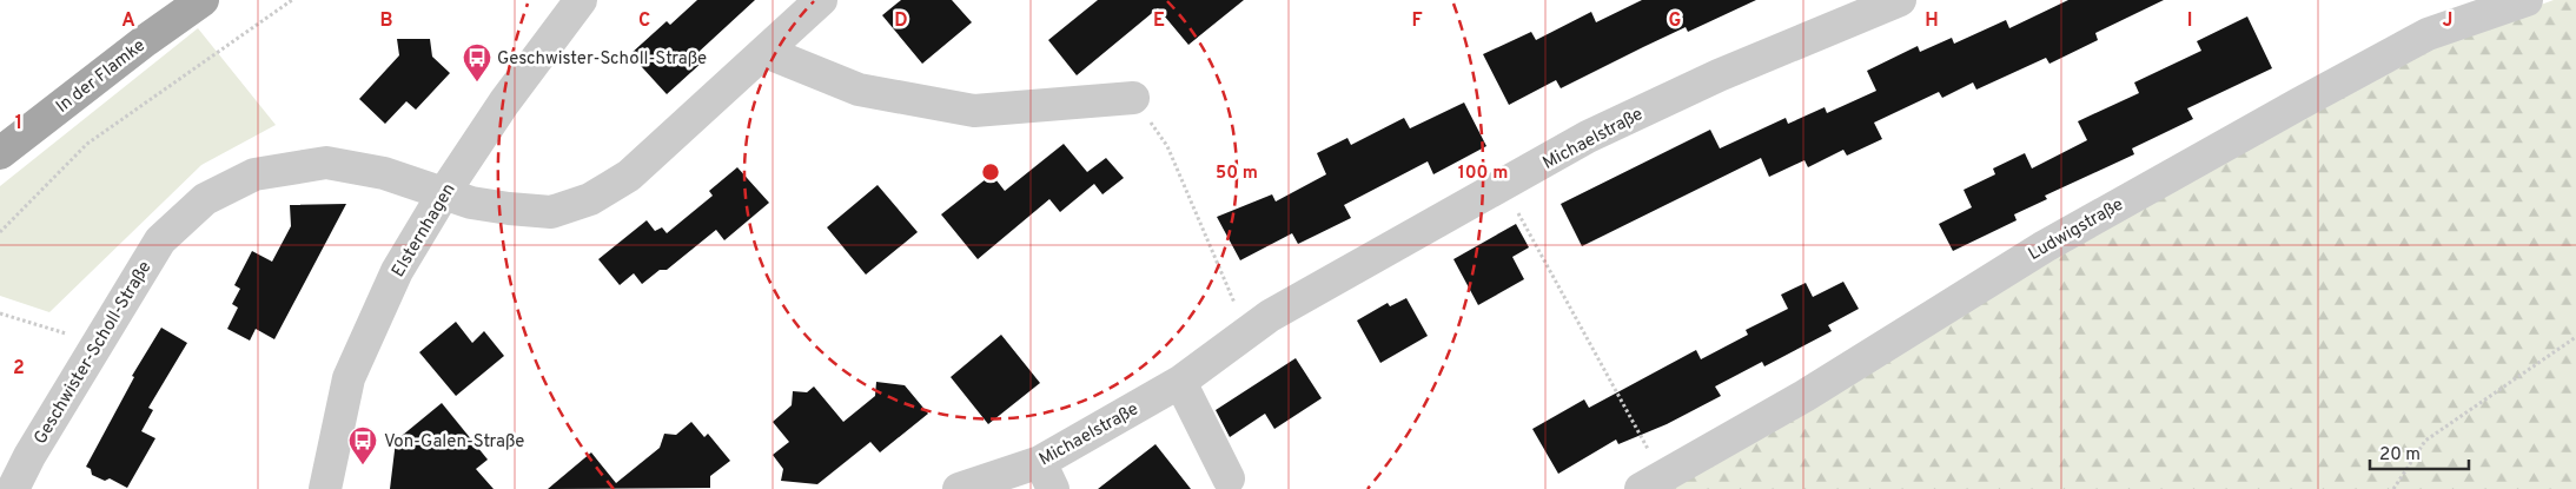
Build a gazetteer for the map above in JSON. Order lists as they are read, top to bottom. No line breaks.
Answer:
{"streets":{"main road":["In der Flamke"],"street":["Michaelstraße","Ludwigstraße","Elsternhagen","Geschwister-Scholl-Straße"]},"crossings":[["Elsternhagen","Geschwister-Scholl-Straße"]],"places":{"bus stop":["Geschwister-Scholl-Straße","Von-Galen-Straße"]},"scale_bar":"20 m","grid":{"columns":["A","B","C","D","E","F","G","H","I","J"],"rows":["1","2"]},"rings":["50 m","100 m"]}
